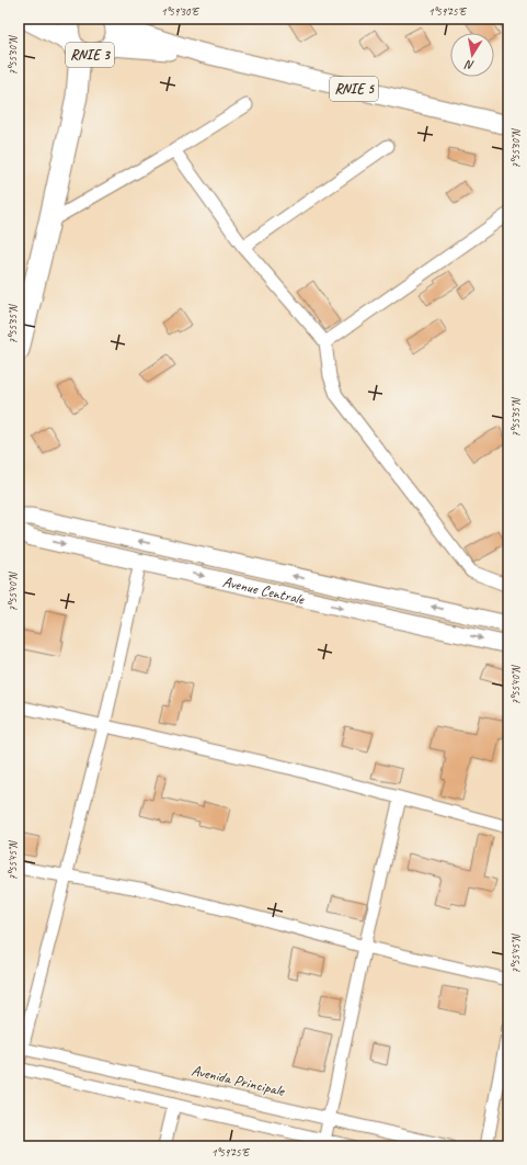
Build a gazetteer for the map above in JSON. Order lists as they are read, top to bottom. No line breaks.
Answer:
{"streets":{"highway":["RNIE 3"],"main road":["RNIE 5"],"street":["Avenue Centrale","Avenida Principale"]},"crossings":[["RNIE 3","RNIE 5"]],"north":"bottom","coordinates":["1°59'30\"E","1°59'25\"E","7°55'30\"N","7°55'35\"N","7°55'40\"N","7°55'45\"N"]}
